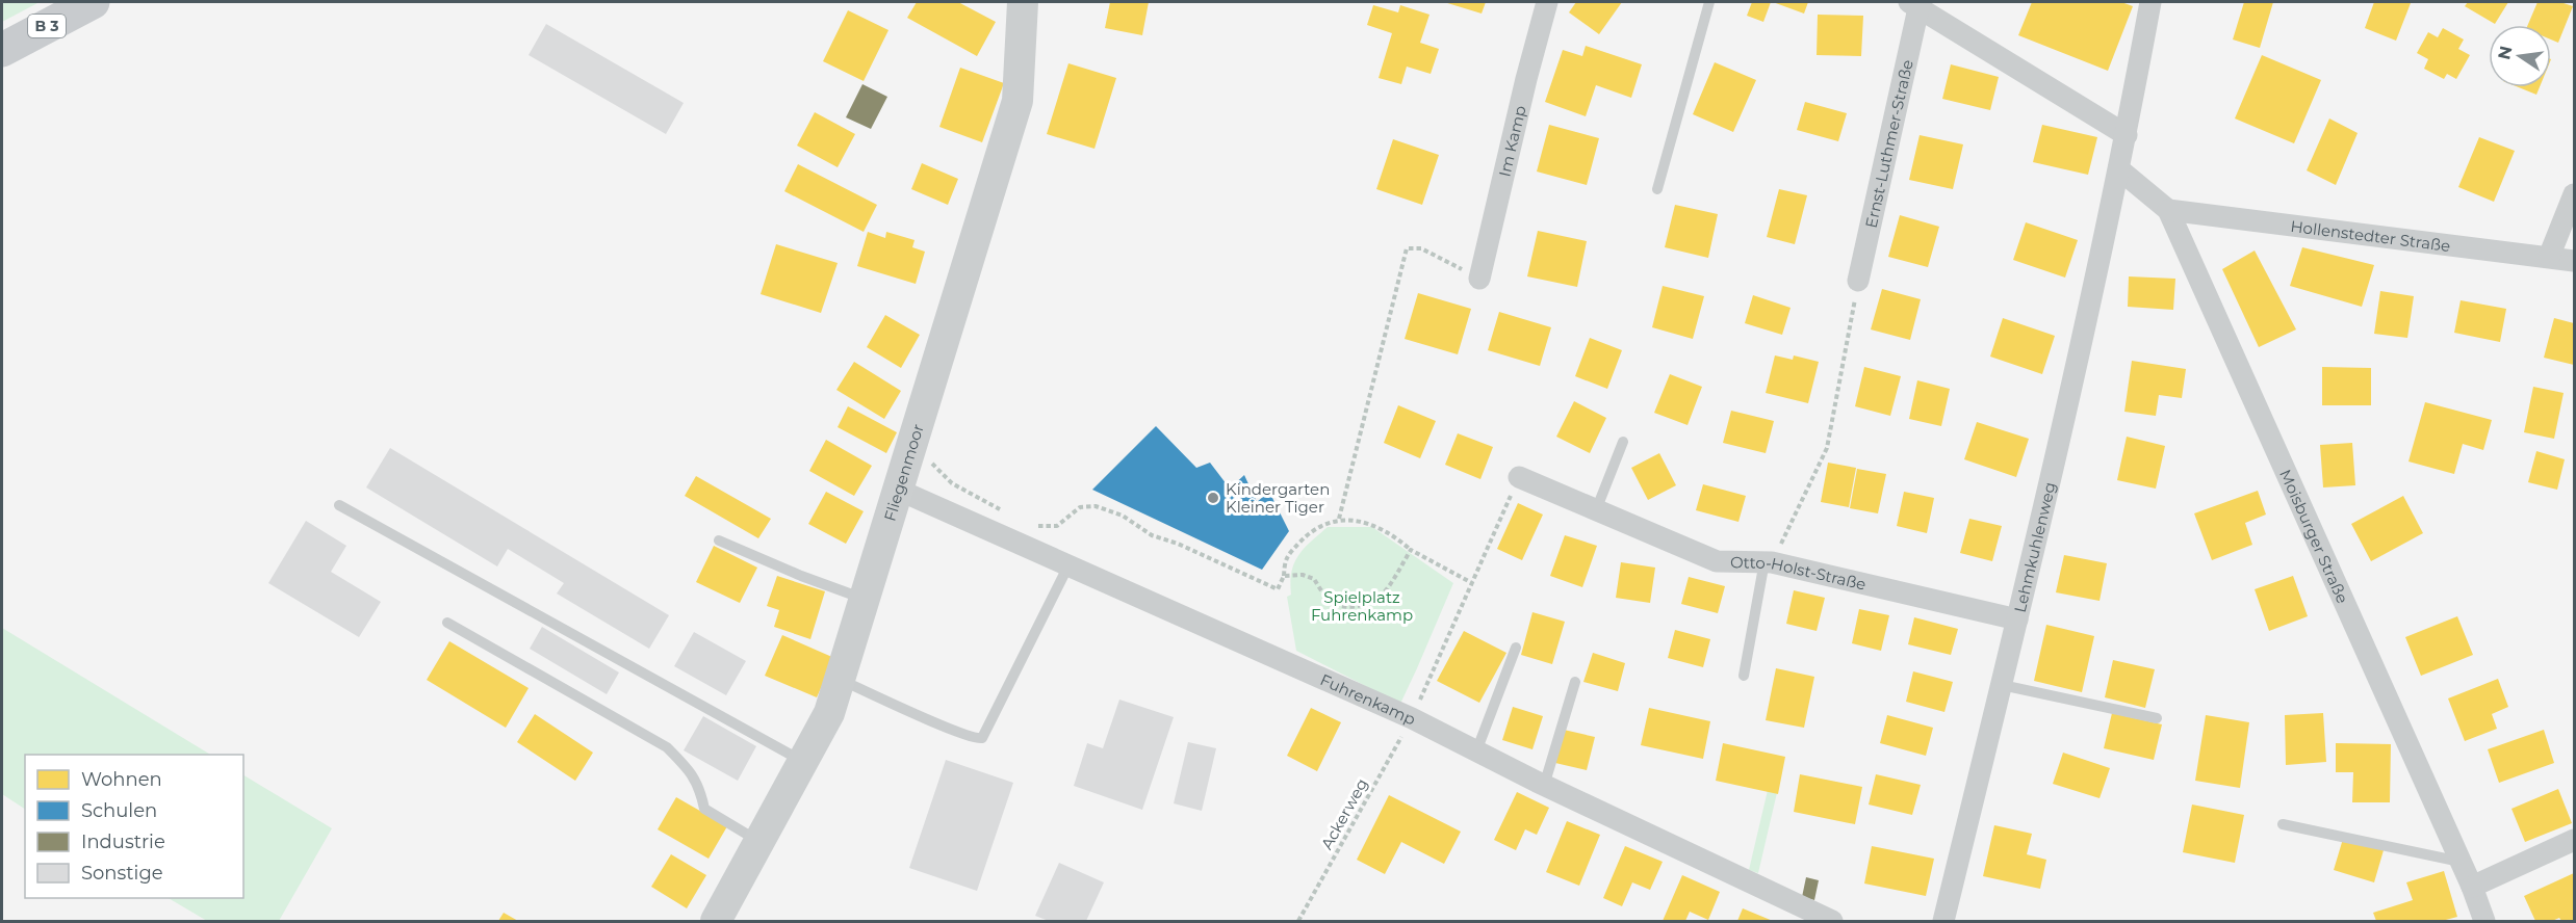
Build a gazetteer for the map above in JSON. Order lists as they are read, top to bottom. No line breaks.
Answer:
{"streets":{"main road":["B 3"],"street":["Im Kamp","Ernst-Luthmer-Straße","Hollenstedter Straße","Fliegenmoor","Moisburger Straße","Lehmkuhlenweg","Otto-Holst-Straße","Fuhrenkamp"],"path":["Ackerweg"]},"crossings":[["Hollenstedter Straße","Moisburger Straße"],["Fliegenmoor","Fuhrenkamp"],["Moisburger Straße","Lehmkuhlenweg"],["Lehmkuhlenweg","Otto-Holst-Straße"],["Otto-Holst-Straße","Ackerweg"],["Fuhrenkamp","Ackerweg"]],"parks":["Spielplatz Fuhrenkamp"],"places":["Kindergarten Kleiner Tiger"],"legend":["Wohnen","Schulen","Industrie","Sonstige"],"north":"left"}
